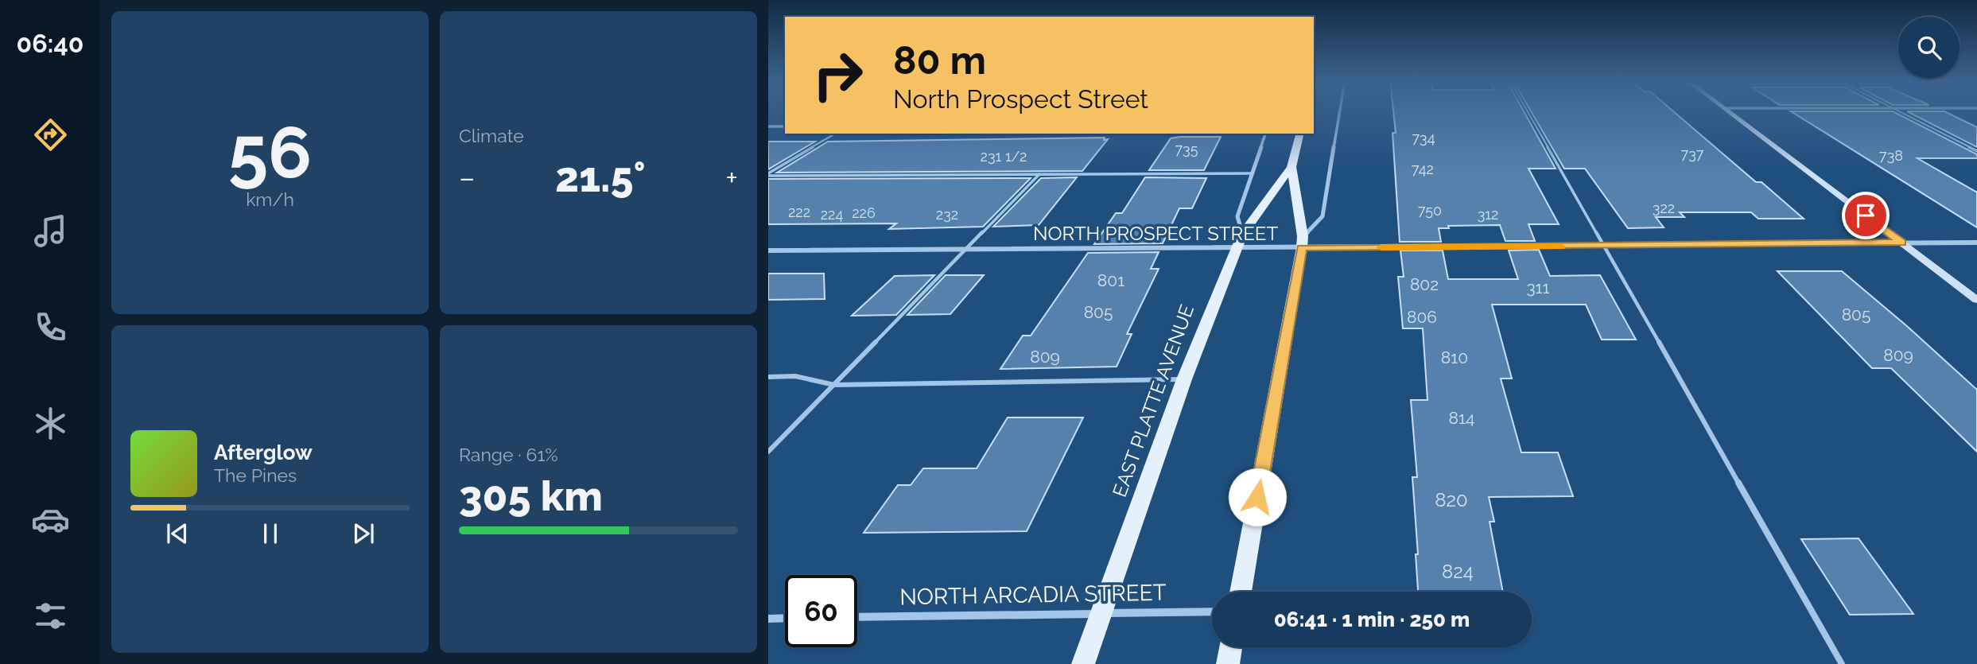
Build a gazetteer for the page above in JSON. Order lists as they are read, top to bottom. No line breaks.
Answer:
{"streets":{"main road":["EAST PLATTE AVENUE"],"street":["NORTH PROSPECT STREET","NORTH ARCADIA STREET"]},"crossings":[["NORTH PROSPECT STREET","EAST PLATTE AVENUE"],["EAST PLATTE AVENUE","NORTH ARCADIA STREET"]],"house_numbers":["734","735","737","738","231 1/2","742","322","750","222","226","224","232","312","801","802","311","805","805","806","809","809","810","814","820","824"],"page":{"tabs":"06:40","tile":[["56","km/h"],"Climate",["Range · 61%","305 km"]],"turn":["80 m","North Prospect Street"],"heat":["−","21.5°","+"],"song":["Afterglow","The Pines"],"limit":"60","trip":"06:41 · 1 min · 250 m"}}
